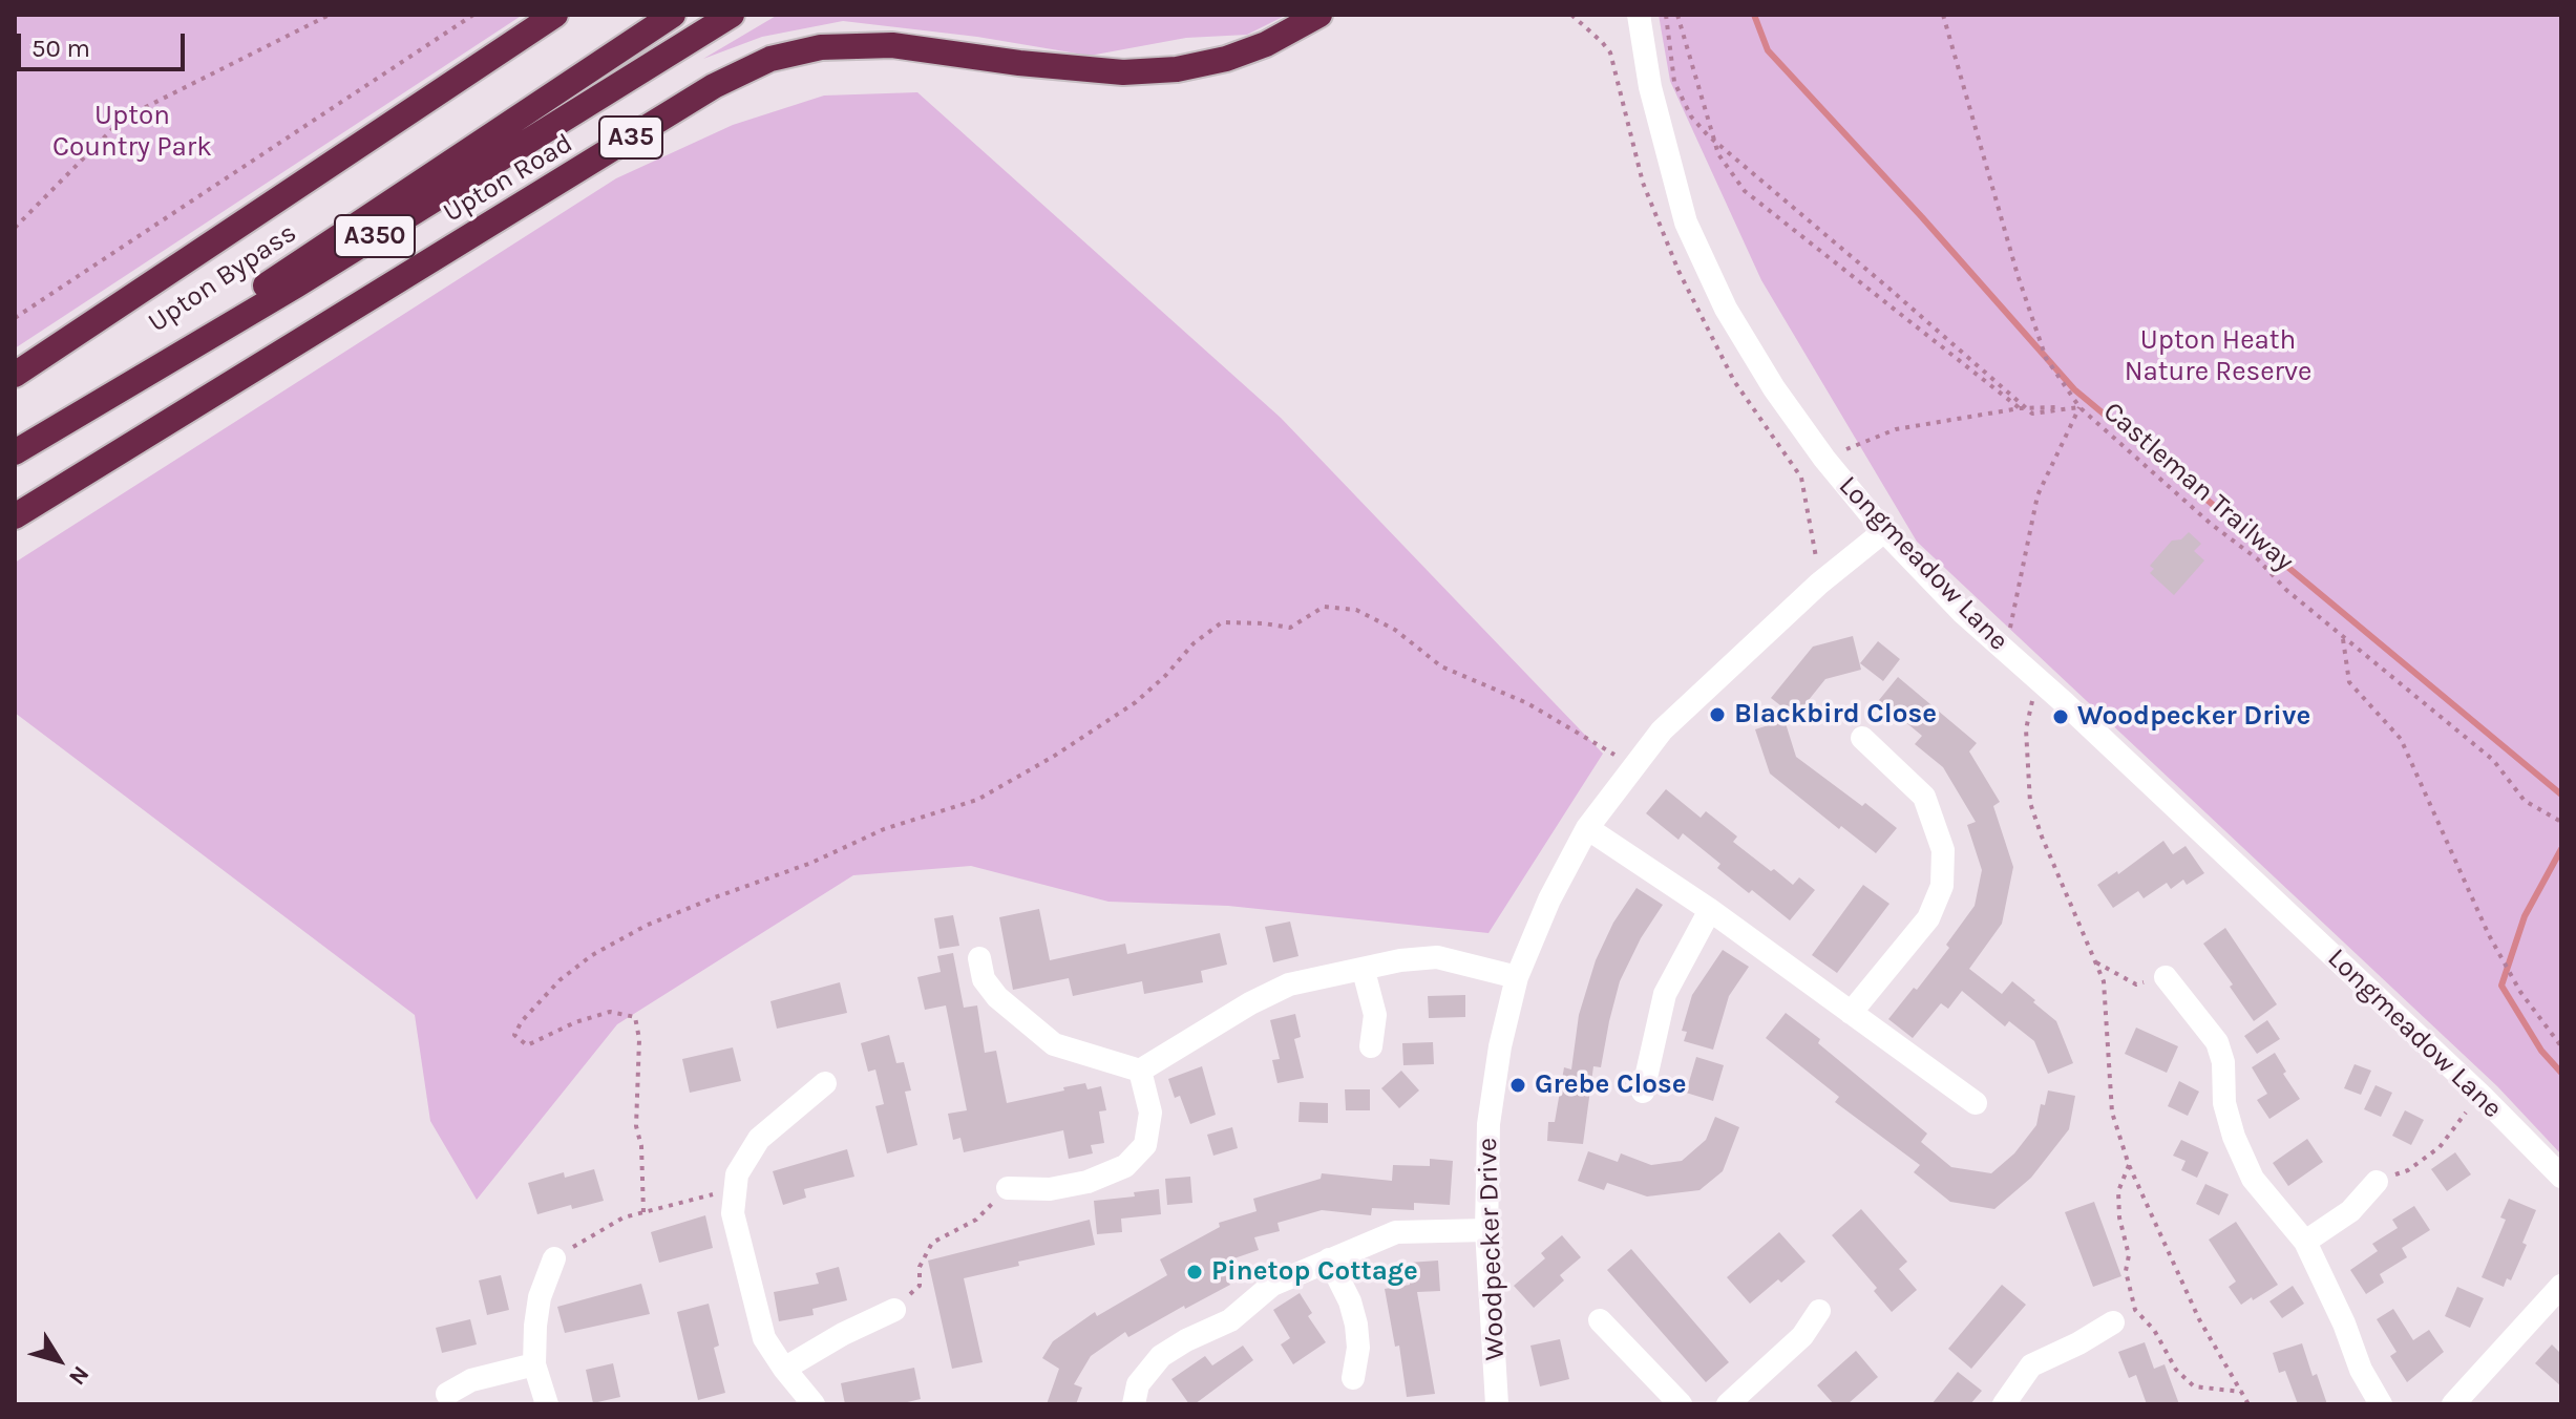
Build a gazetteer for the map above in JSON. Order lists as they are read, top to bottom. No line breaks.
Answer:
{"streets":{"highway":["A35","Upton Road","A350","Upton Bypass"],"street":["Longmeadow Lane","Woodpecker Drive"],"path":["Castleman Trailway"]},"crossings":[["A350","Upton Bypass"],["Longmeadow Lane","Woodpecker Drive"]],"parks":["Upton Country Park","Upton Heath Nature Reserve"],"places":["Blackbird Close","Woodpecker Drive","Grebe Close","Pinetop Cottage"],"scale_bar":"50 m","north":"bottom right"}
